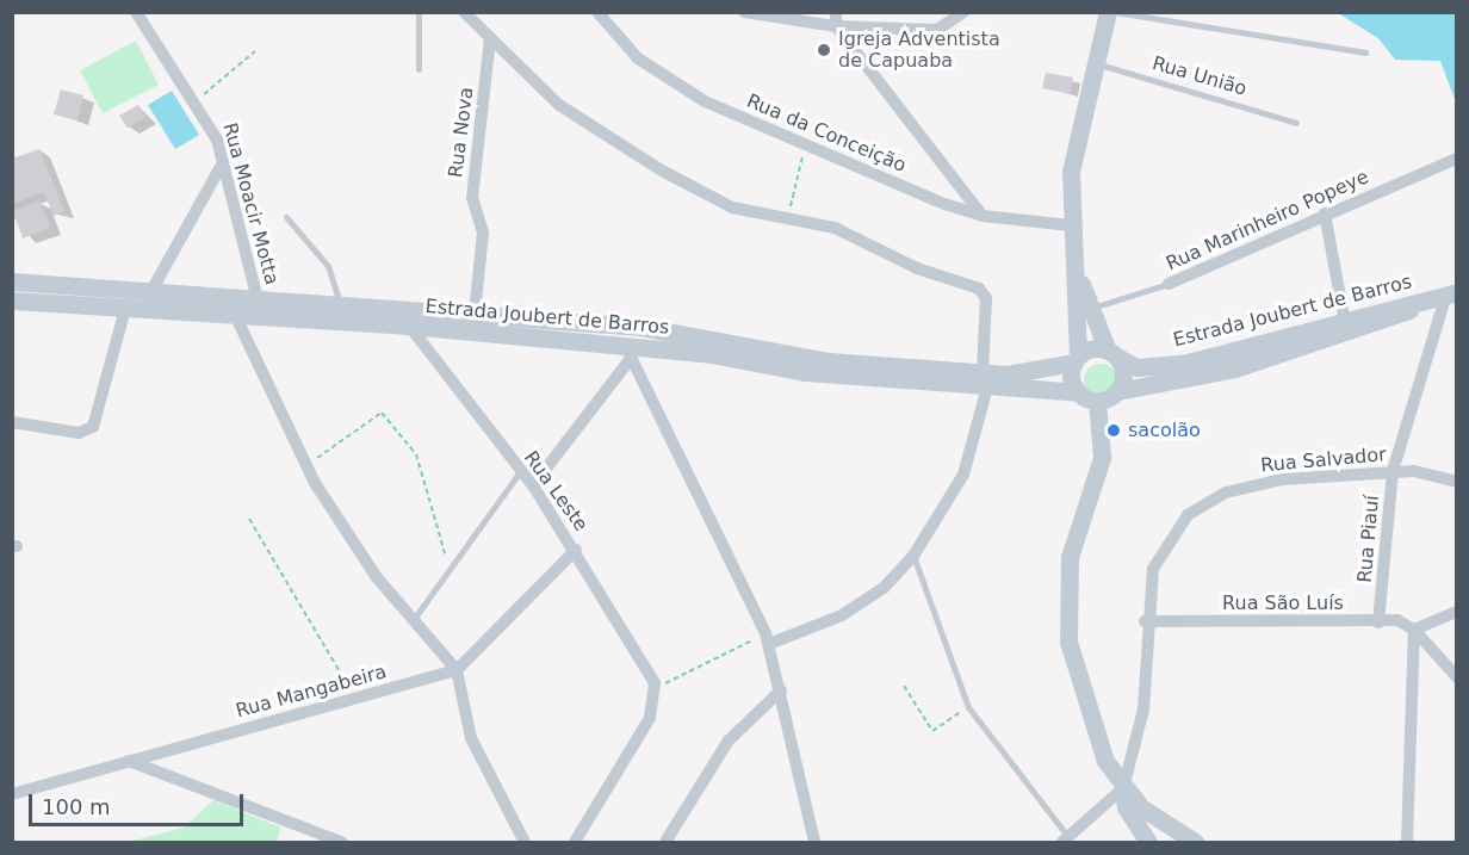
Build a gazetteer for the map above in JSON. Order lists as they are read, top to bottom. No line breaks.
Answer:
{"streets":{"main road":["Estrada Joubert de Barros"],"street":["Rua Nova","Rua da Conceição","Rua Moacir Motta","Rua Marinheiro Popeye","Rua Salvador","Rua Leste","Rua Piauí","Rua São Luís","Rua Mangabeira"],"lane":["Rua União"]},"crossings":[["Rua Nova","Estrada Joubert de Barros"],["Rua Moacir Motta","Estrada Joubert de Barros"],["Estrada Joubert de Barros","Rua Leste"],["Estrada Joubert de Barros","Rua Piauí"],["Rua Salvador","Rua Piauí"],["Rua Salvador","Rua São Luís"],["Rua Piauí","Rua São Luís"]],"places":["Igreja Adventista de Capuaba","sacolão"],"scale_bar":"100 m"}
